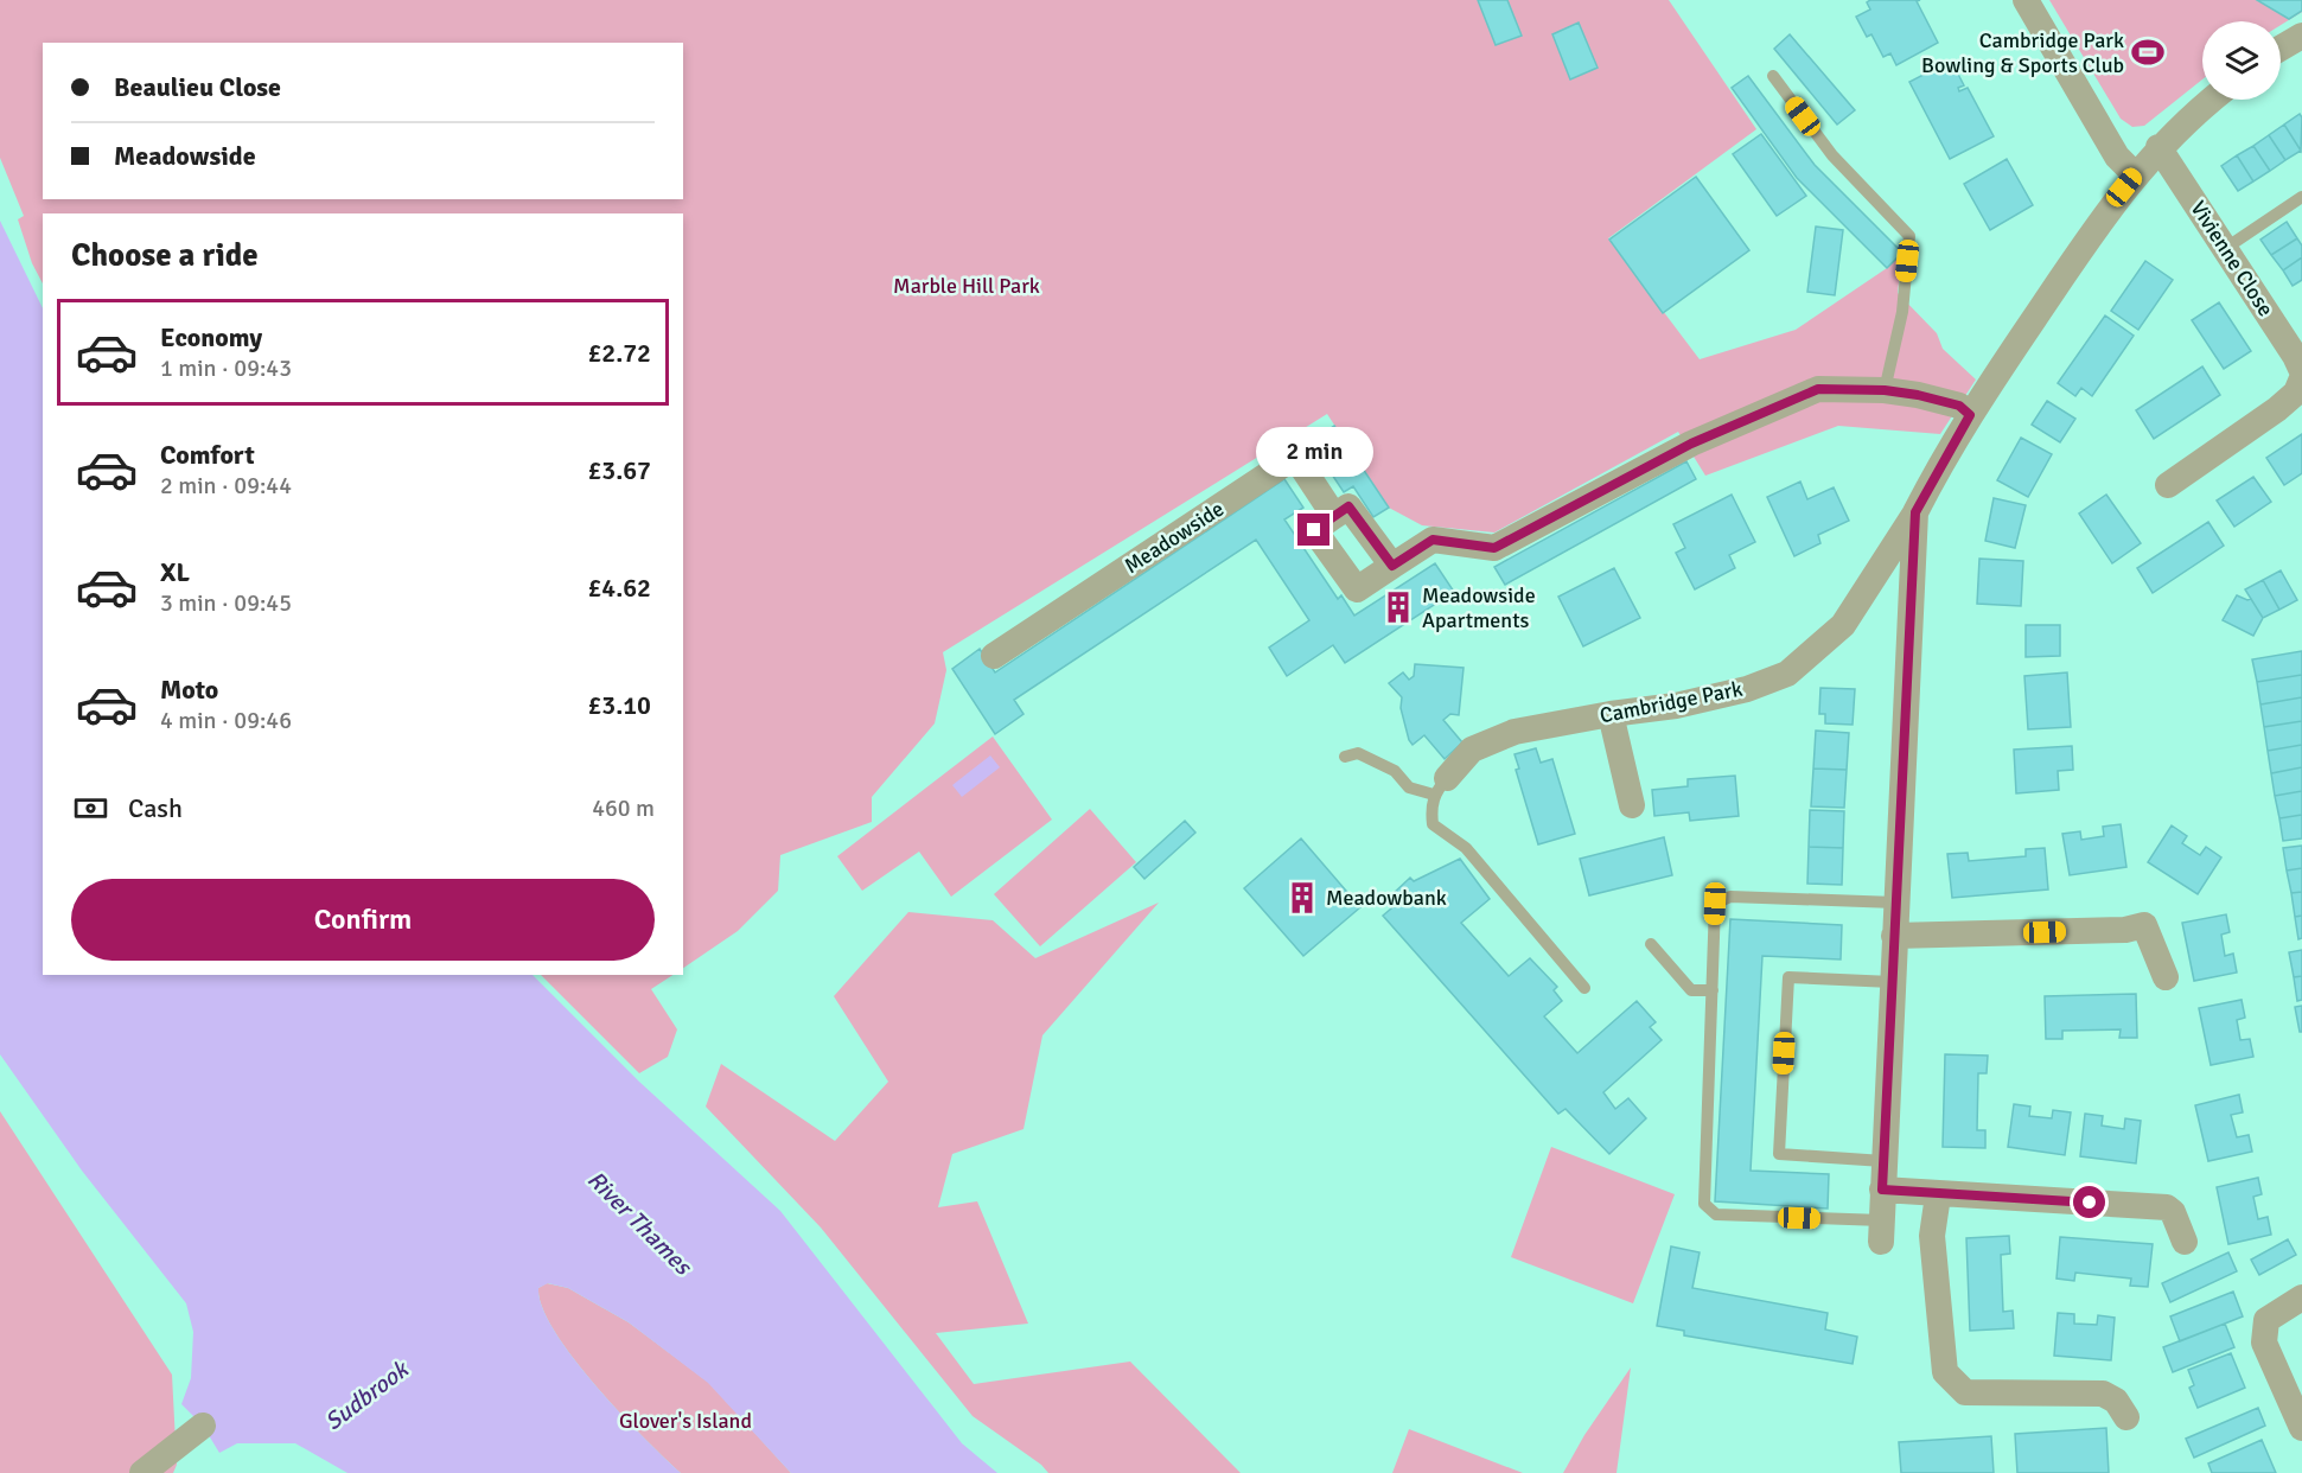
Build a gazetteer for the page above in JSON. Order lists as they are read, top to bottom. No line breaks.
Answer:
{"streets":{"street":["Vivienne Close","Meadowside","Cambridge Park"]},"crossings":[["Vivienne Close","Cambridge Park"]],"water":["River Thames","Sudbrook"],"parks":["Marble Hill Park","Glover's Island"],"places":{"sports":["Cambridge Park Bowling & Sports Club"],"building":["Meadowside Apartments","Meadowbank"]},"page":{"banner":["Beaulieu Close","Meadowside"],"heading":"Choose a ride","list":[{"name":"Economy","note":"1 min · 09:43","value":"£2.72"},{"name":"Comfort","note":"2 min · 09:44","value":"£3.67"},{"name":"XL","note":"3 min · 09:45","value":"£4.62"},{"name":"Moto","note":"4 min · 09:46","value":"£3.10"}],"bubble":"2 min","pay":["Cash","460 m"],"buttons":"Confirm"}}
